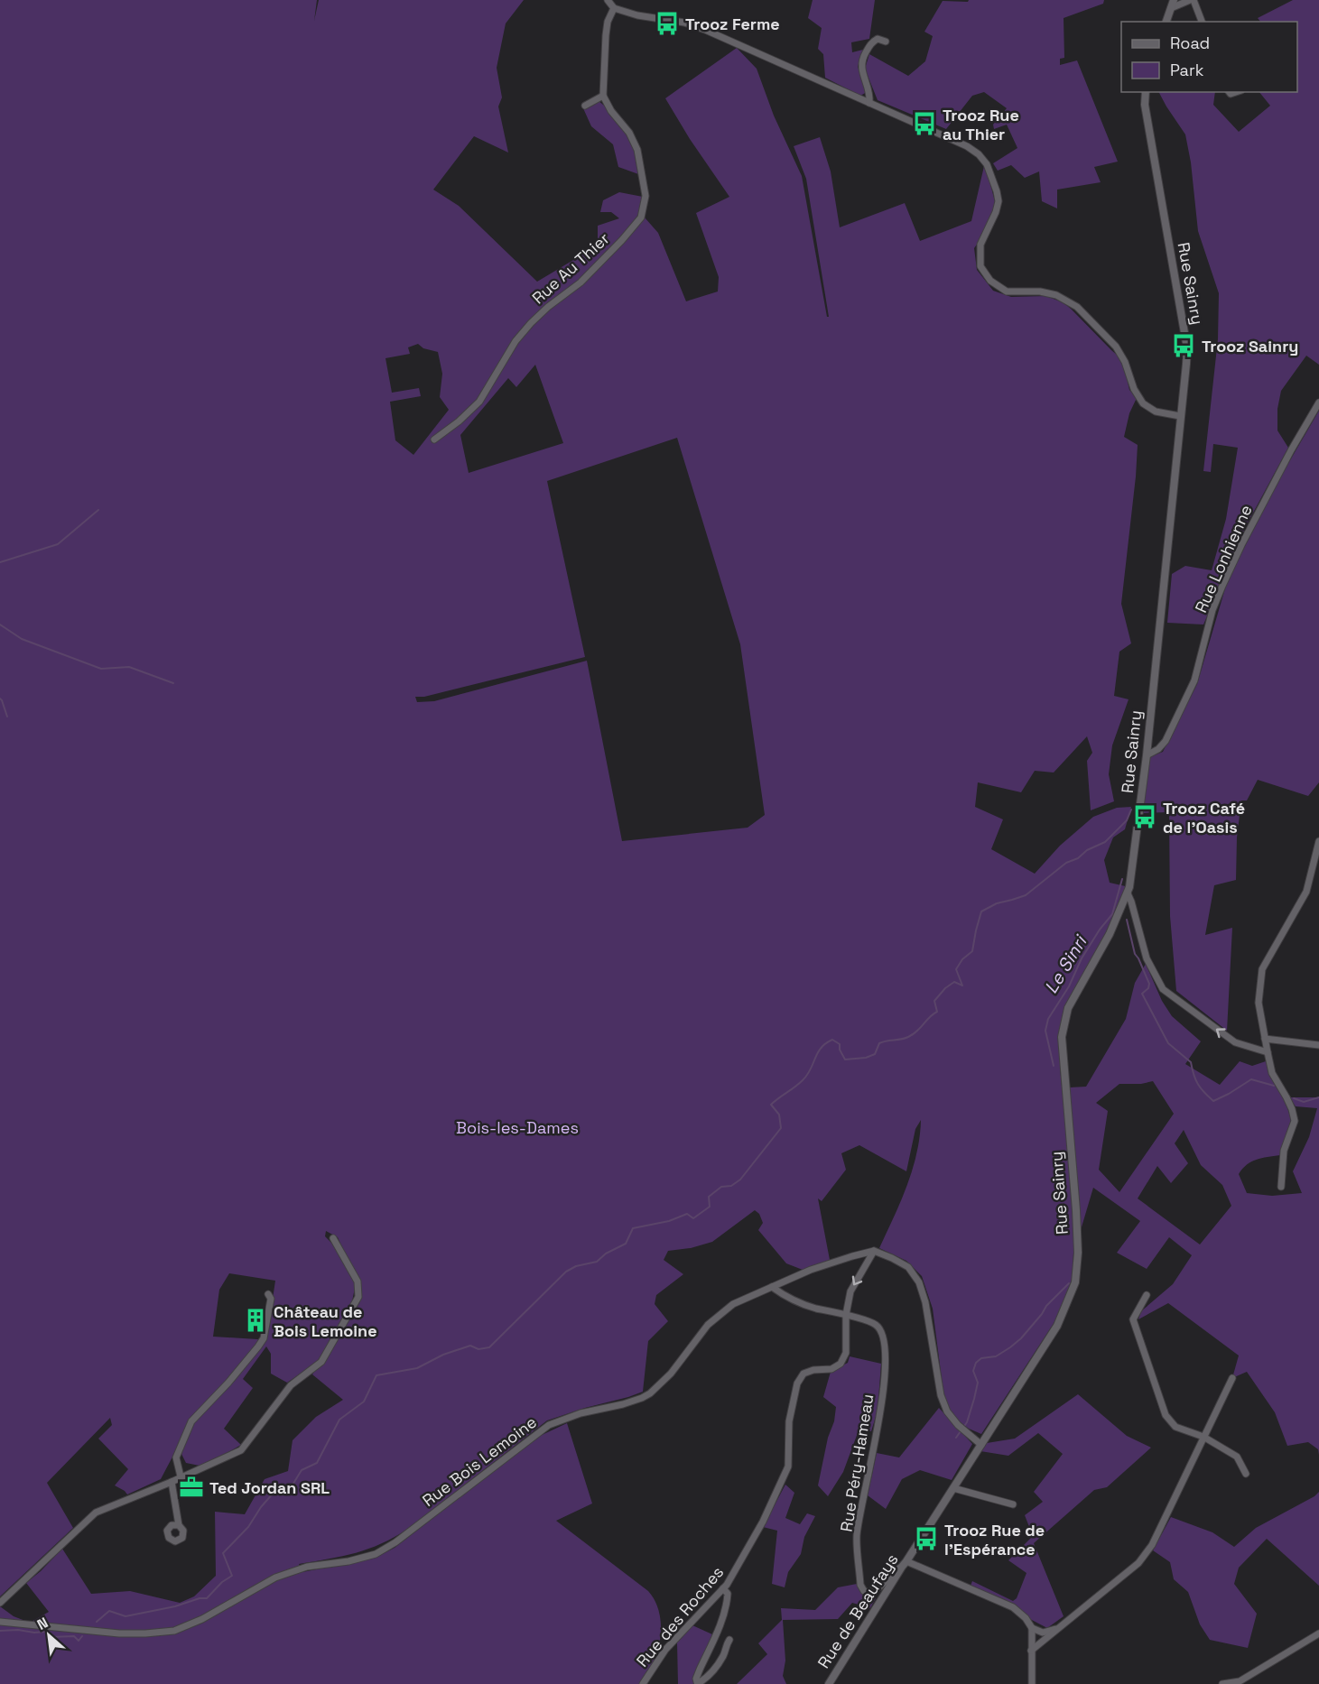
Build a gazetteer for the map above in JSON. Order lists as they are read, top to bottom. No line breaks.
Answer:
{"streets":{"street":["Rue Au Thier","Rue Sainry","Rue Lonhienne","Rue Bois Lemoine","Rue Péry-Hameau","Rue de Beaufays","Rue des Roches"]},"crossings":[["Rue Sainry","Rue Lonhienne"],["Rue Sainry","Rue de Beaufays"],["Rue Bois Lemoine","Rue Péry-Hameau"],["Rue Péry-Hameau","Rue de Beaufays"],["Rue Péry-Hameau","Rue des Roches"]],"water":["Le Sinri"],"parks":["Bois-les-Dames"],"places":{"bus stop":["Trooz Ferme","Trooz Rue au Thier","Trooz Sainry","Trooz Café de l'Oasis","Trooz Rue de l'Espérance"],"building":["Château de Bois Lemoine"],"office":["Ted Jordan SRL"]},"legend":["Road","Park"],"north":"top left"}
